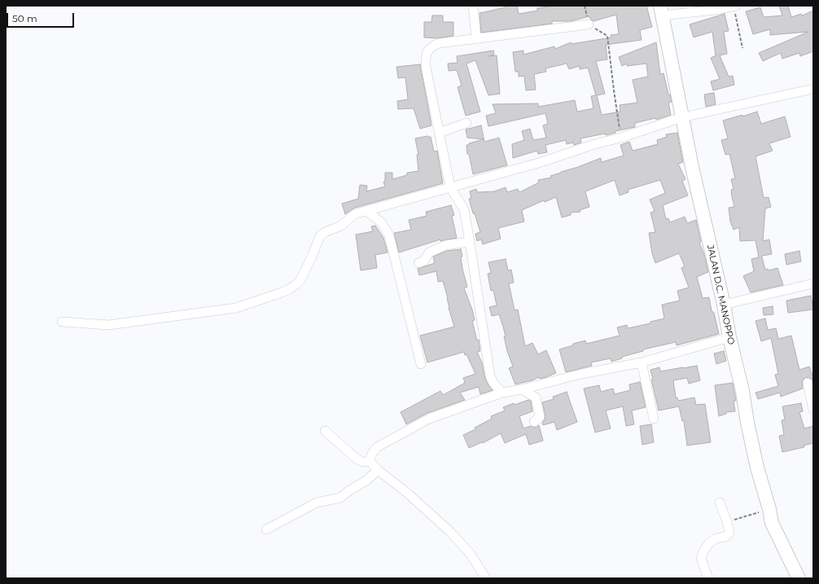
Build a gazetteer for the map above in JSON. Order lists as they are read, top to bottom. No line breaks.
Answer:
{"streets":{"highway":["JALAN D.C. MANOPPO"]},"scale_bar":"50 m"}
